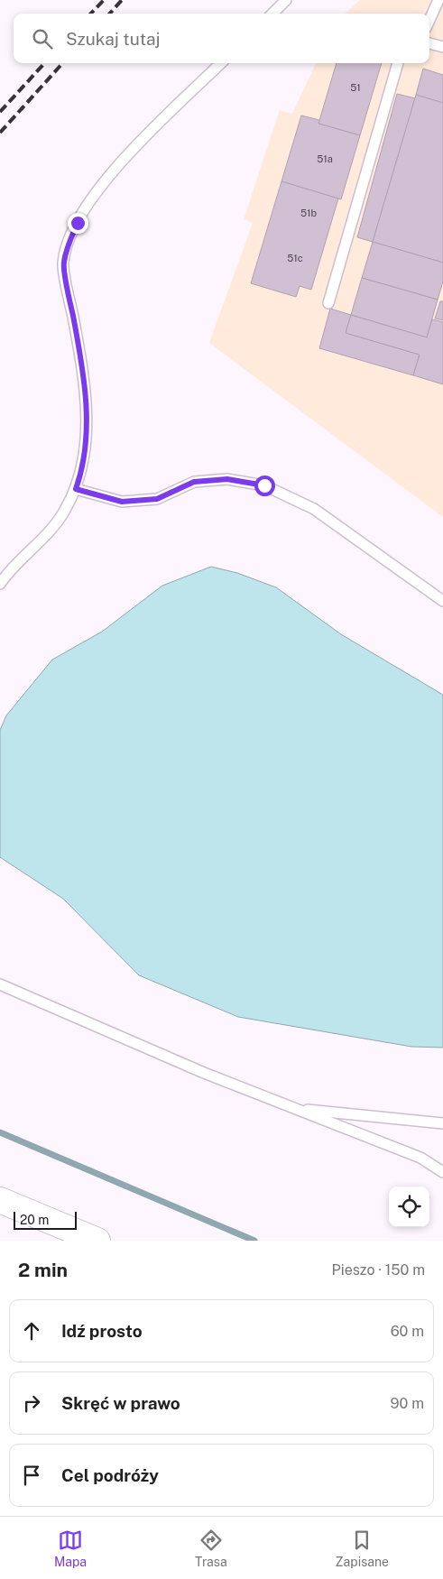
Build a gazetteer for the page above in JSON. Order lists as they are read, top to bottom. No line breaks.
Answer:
{"house_numbers":["51","51a","51b","51c"],"scale_bar":"20 m","page":{"search":"Szukaj tutaj","scale":"20 m","heading":["2 min","Pieszo · 150 m"],"list":[["Idź prosto","60 m"],["Skręć w prawo","90 m"],"Cel podróży"],"nav":["Mapa","Trasa","Zapisane"]}}
